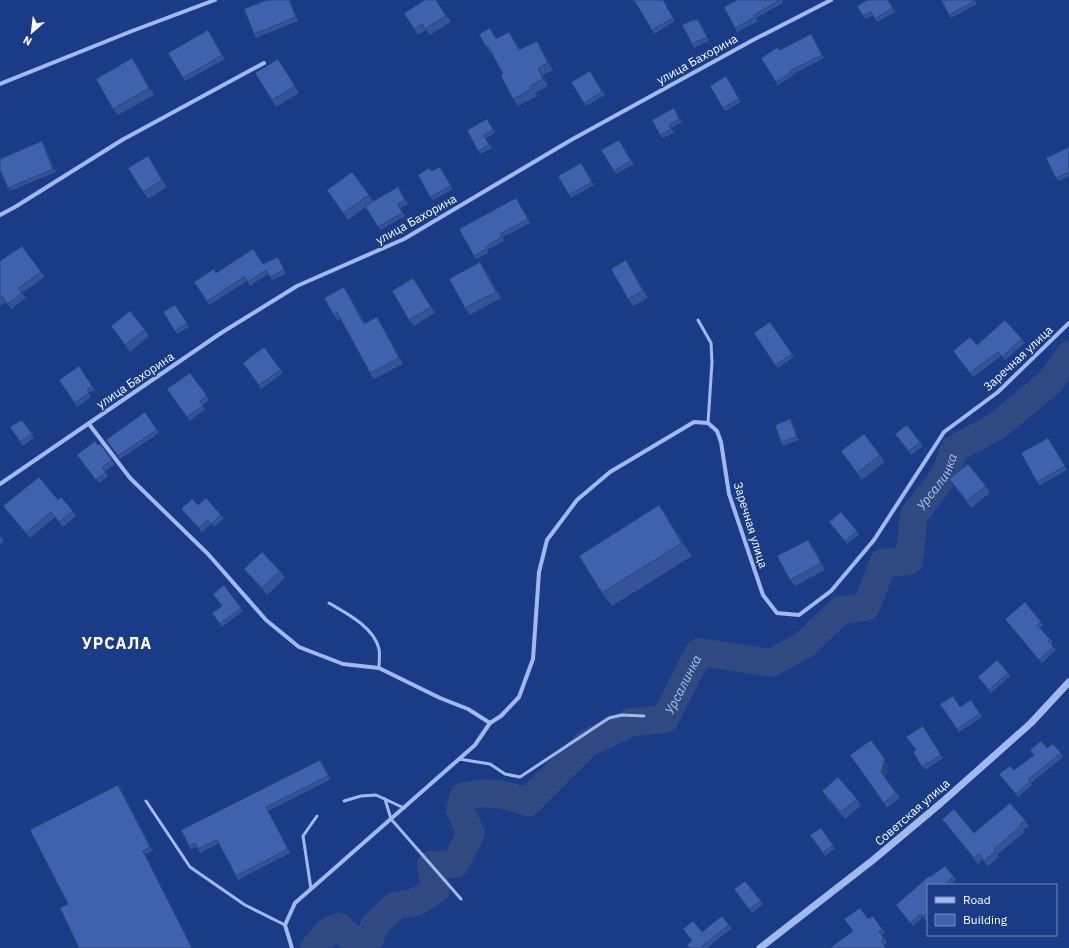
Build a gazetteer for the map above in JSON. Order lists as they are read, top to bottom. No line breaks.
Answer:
{"streets":{"street":["улица Бахорина","Заречная улица","Советская улица"]},"districts":["УРСАЛА"],"water":["Урсалинка"],"legend":["Road","Building"],"north":"bottom left"}
